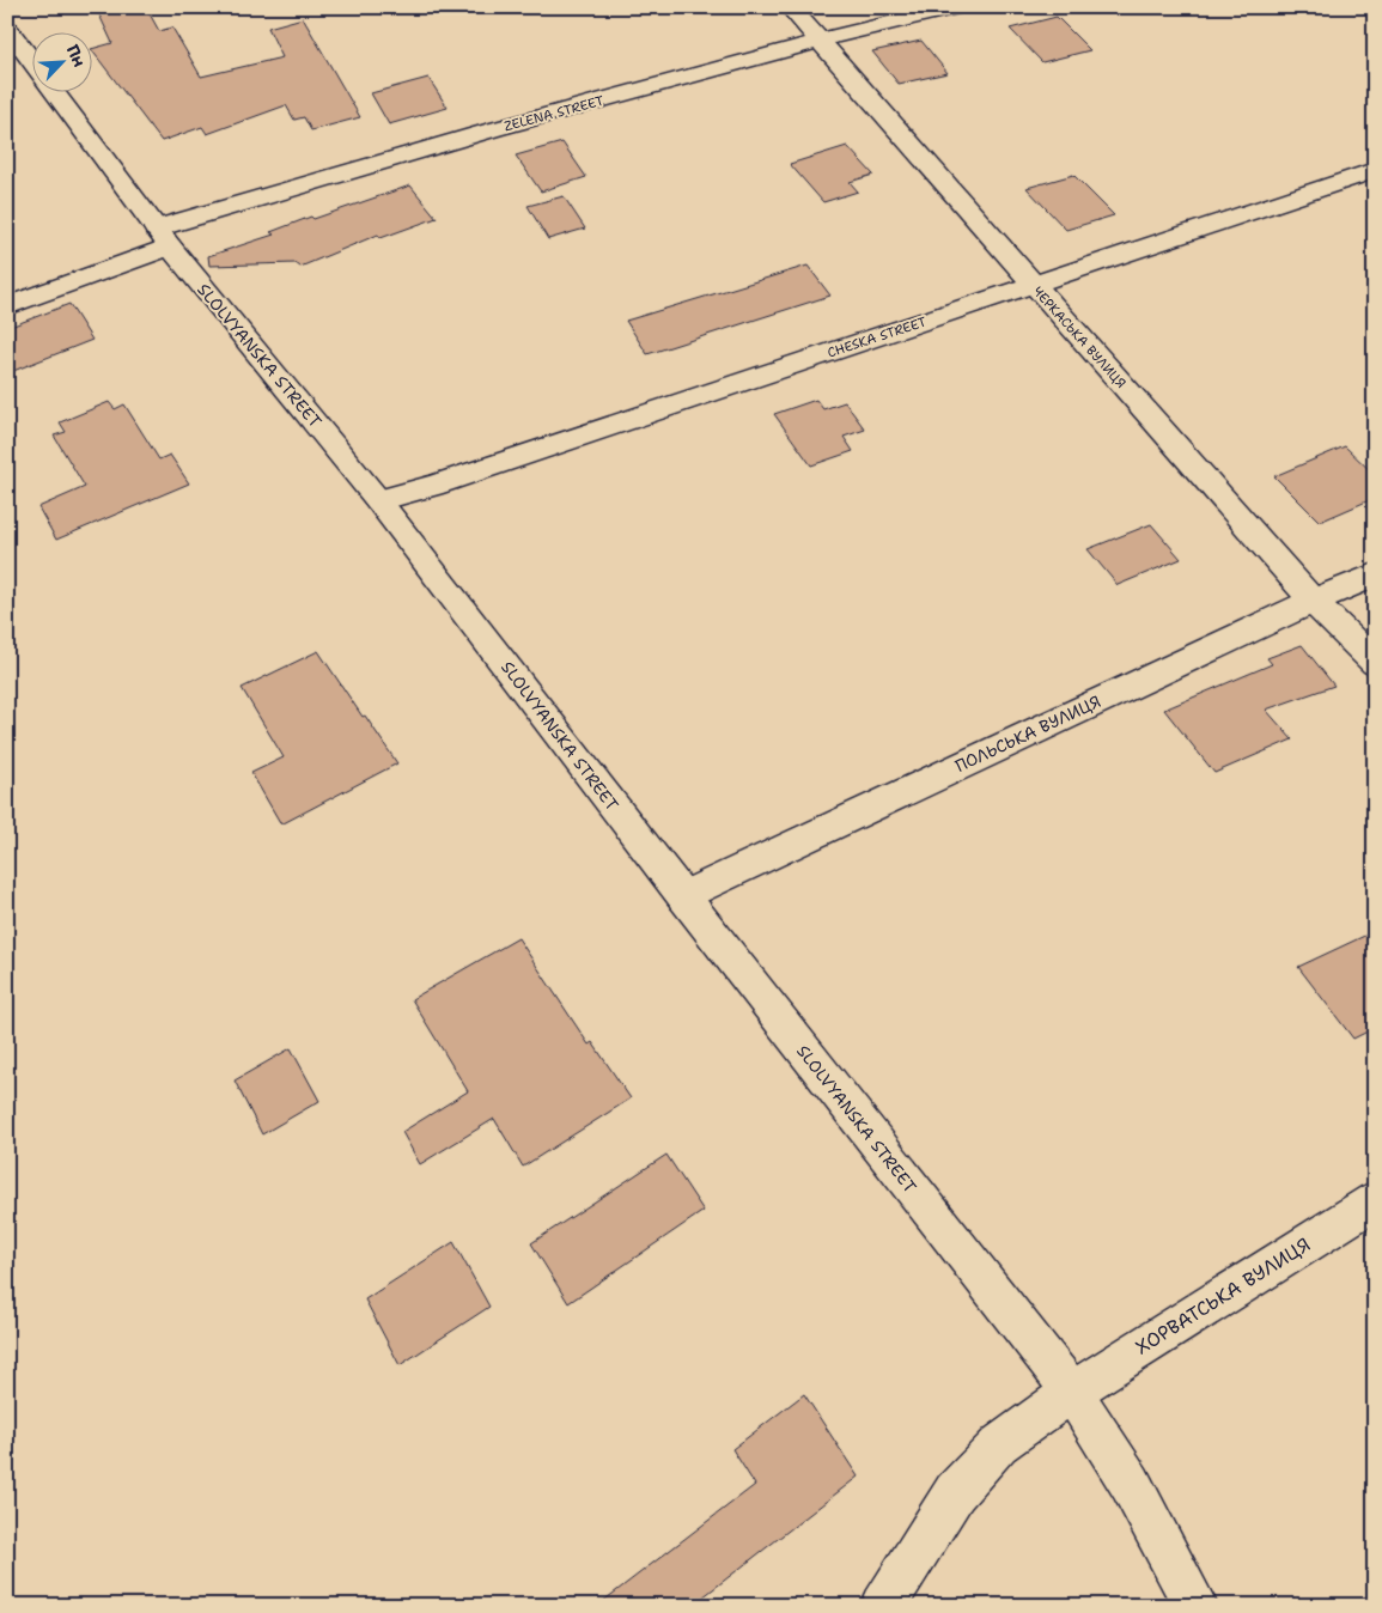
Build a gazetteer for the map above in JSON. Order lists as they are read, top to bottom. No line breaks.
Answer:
{"streets":{"street":["ZELENA STREET","CHESKA STREET","ЧЕРКАСЬКА ВУЛИЦЯ","SLOLVYANSKA STREET","ПОЛЬСЬКА ВУЛИЦЯ","ХОРВАТСЬКА ВУЛИЦЯ"]},"crossings":[["ZELENA STREET","ЧЕРКАСЬКА ВУЛИЦЯ"],["ZELENA STREET","SLOLVYANSKA STREET"],["CHESKA STREET","ЧЕРКАСЬКА ВУЛИЦЯ"],["CHESKA STREET","SLOLVYANSKA STREET"],["ЧЕРКАСЬКА ВУЛИЦЯ","ПОЛЬСЬКА ВУЛИЦЯ"],["SLOLVYANSKA STREET","ПОЛЬСЬКА ВУЛИЦЯ"],["SLOLVYANSKA STREET","ХОРВАТСЬКА ВУЛИЦЯ"]],"north":"top right"}
